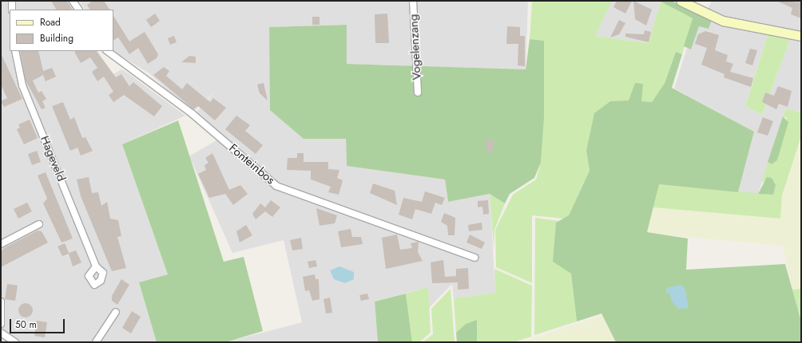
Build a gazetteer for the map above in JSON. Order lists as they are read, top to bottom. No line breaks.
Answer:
{"streets":{"street":["Vogelenzang","Hageveld","Fonteinbos"]},"legend":["Road","Building"],"scale_bar":"50 m"}
